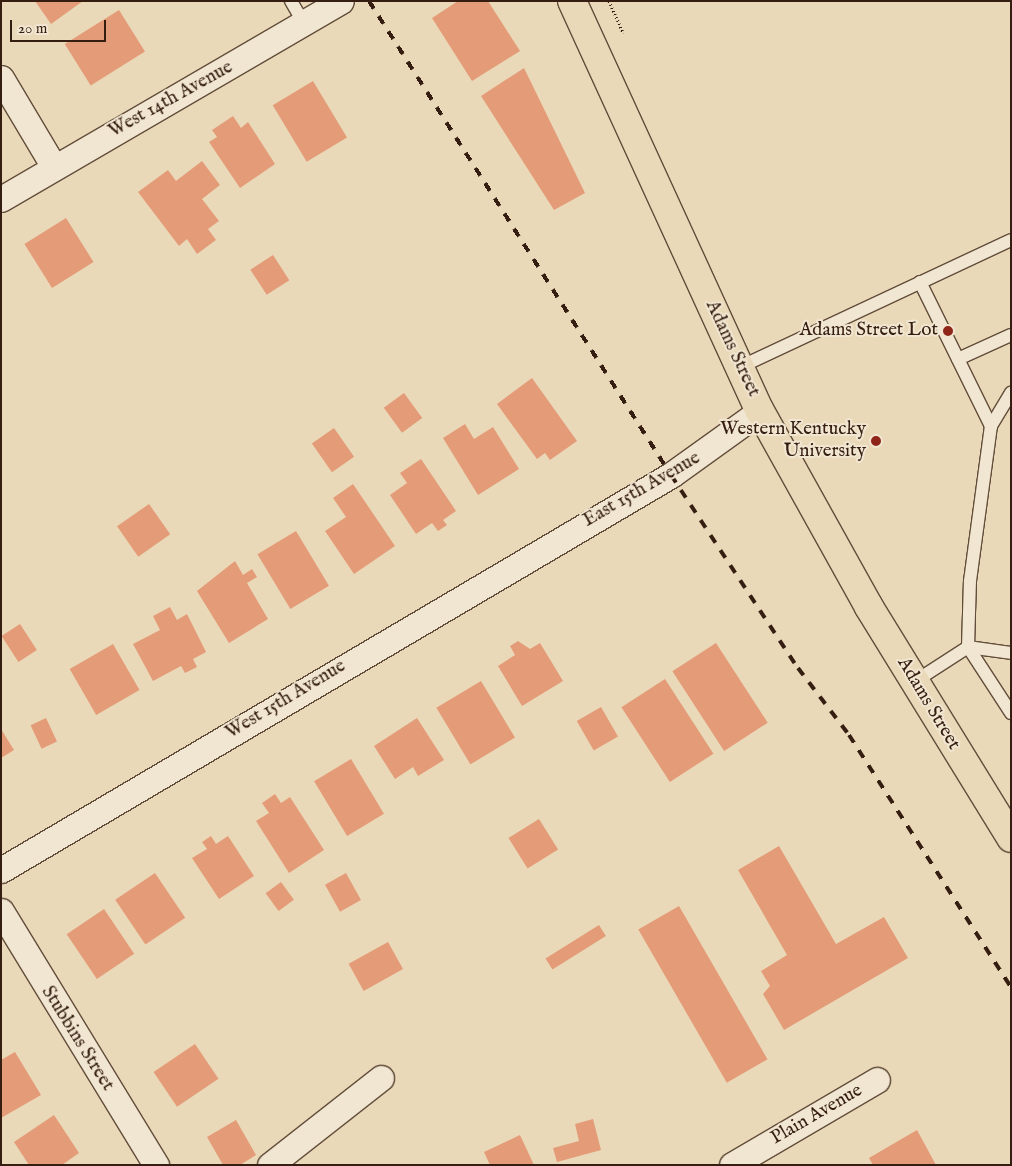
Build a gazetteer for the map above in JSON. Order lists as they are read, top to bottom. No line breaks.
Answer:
{"streets":{"main road":["Adams Street"],"street":["West 14th Avenue","East 15th Avenue","West 15th Avenue","Stubbins Street","Plain Avenue"]},"crossings":[["Adams Street","East 15th Avenue"],["East 15th Avenue","West 15th Avenue"]],"places":["Adams Street Lot","Western Kentucky University"],"scale_bar":"20 m"}
